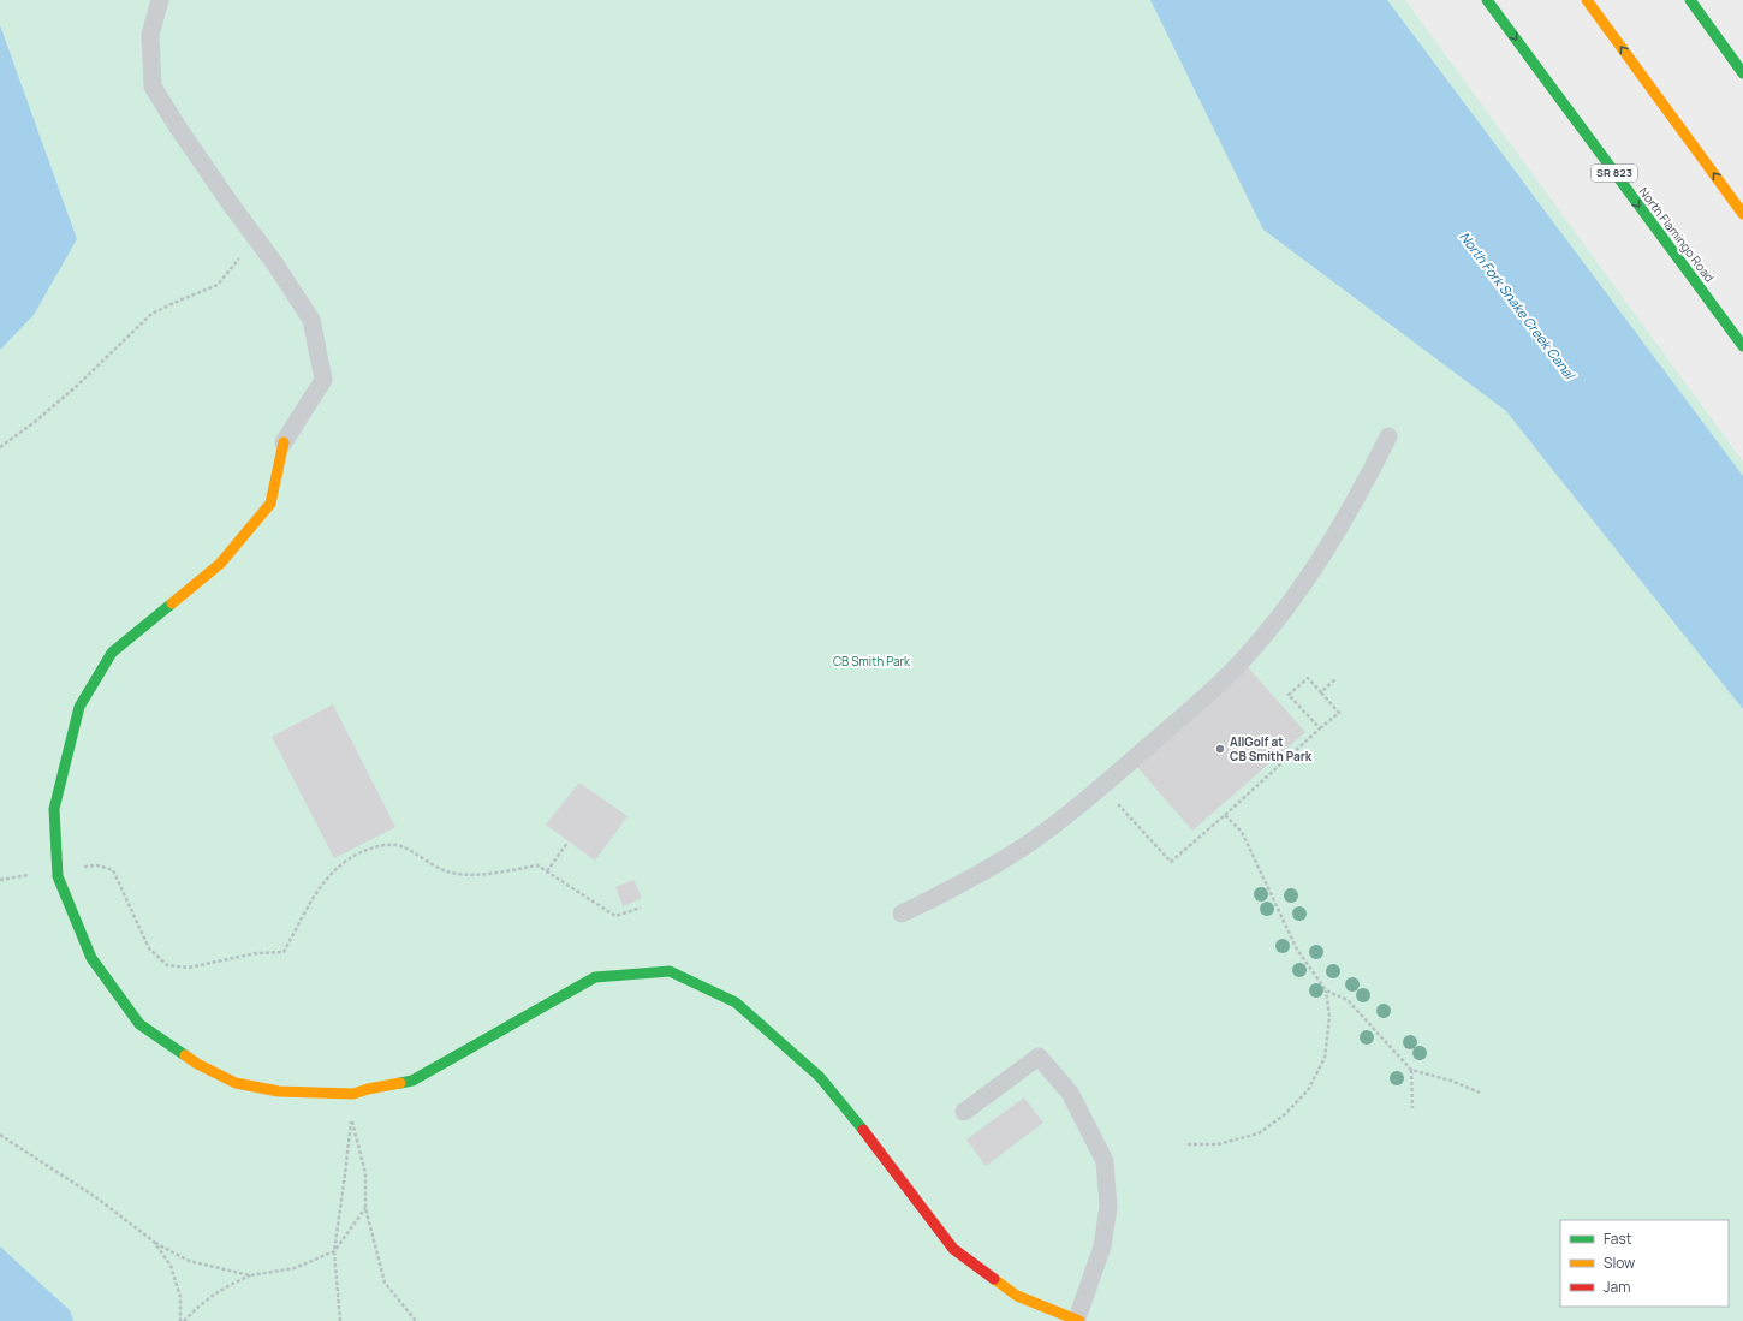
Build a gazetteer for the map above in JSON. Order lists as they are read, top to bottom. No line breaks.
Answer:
{"streets":{"main road":["SR 823","North Flamingo Road"]},"water":["North Fork Snake Creek Canal"],"parks":["CB Smith Park"],"places":["AllGolf at CB Smith Park"],"legend":["Fast","Slow","Jam"]}
